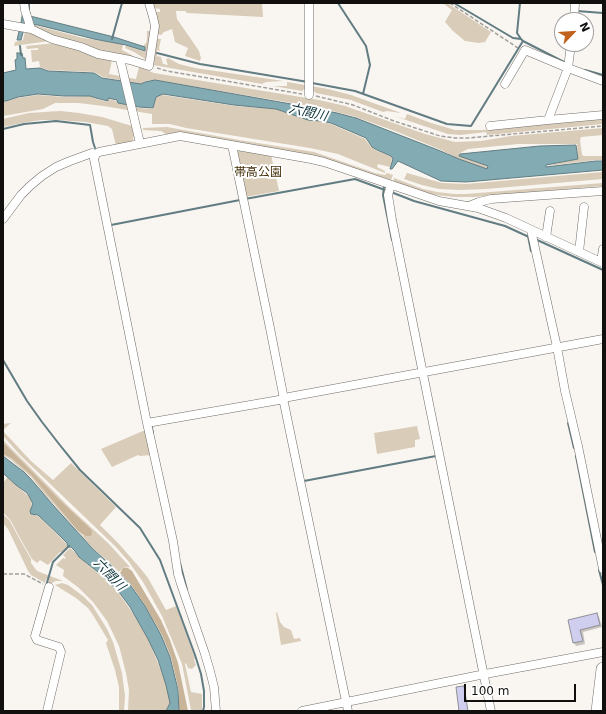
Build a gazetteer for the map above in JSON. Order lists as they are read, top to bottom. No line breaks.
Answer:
{"water":["六間川"],"parks":["帯高公園"],"scale_bar":"100 m","north":"top right"}
